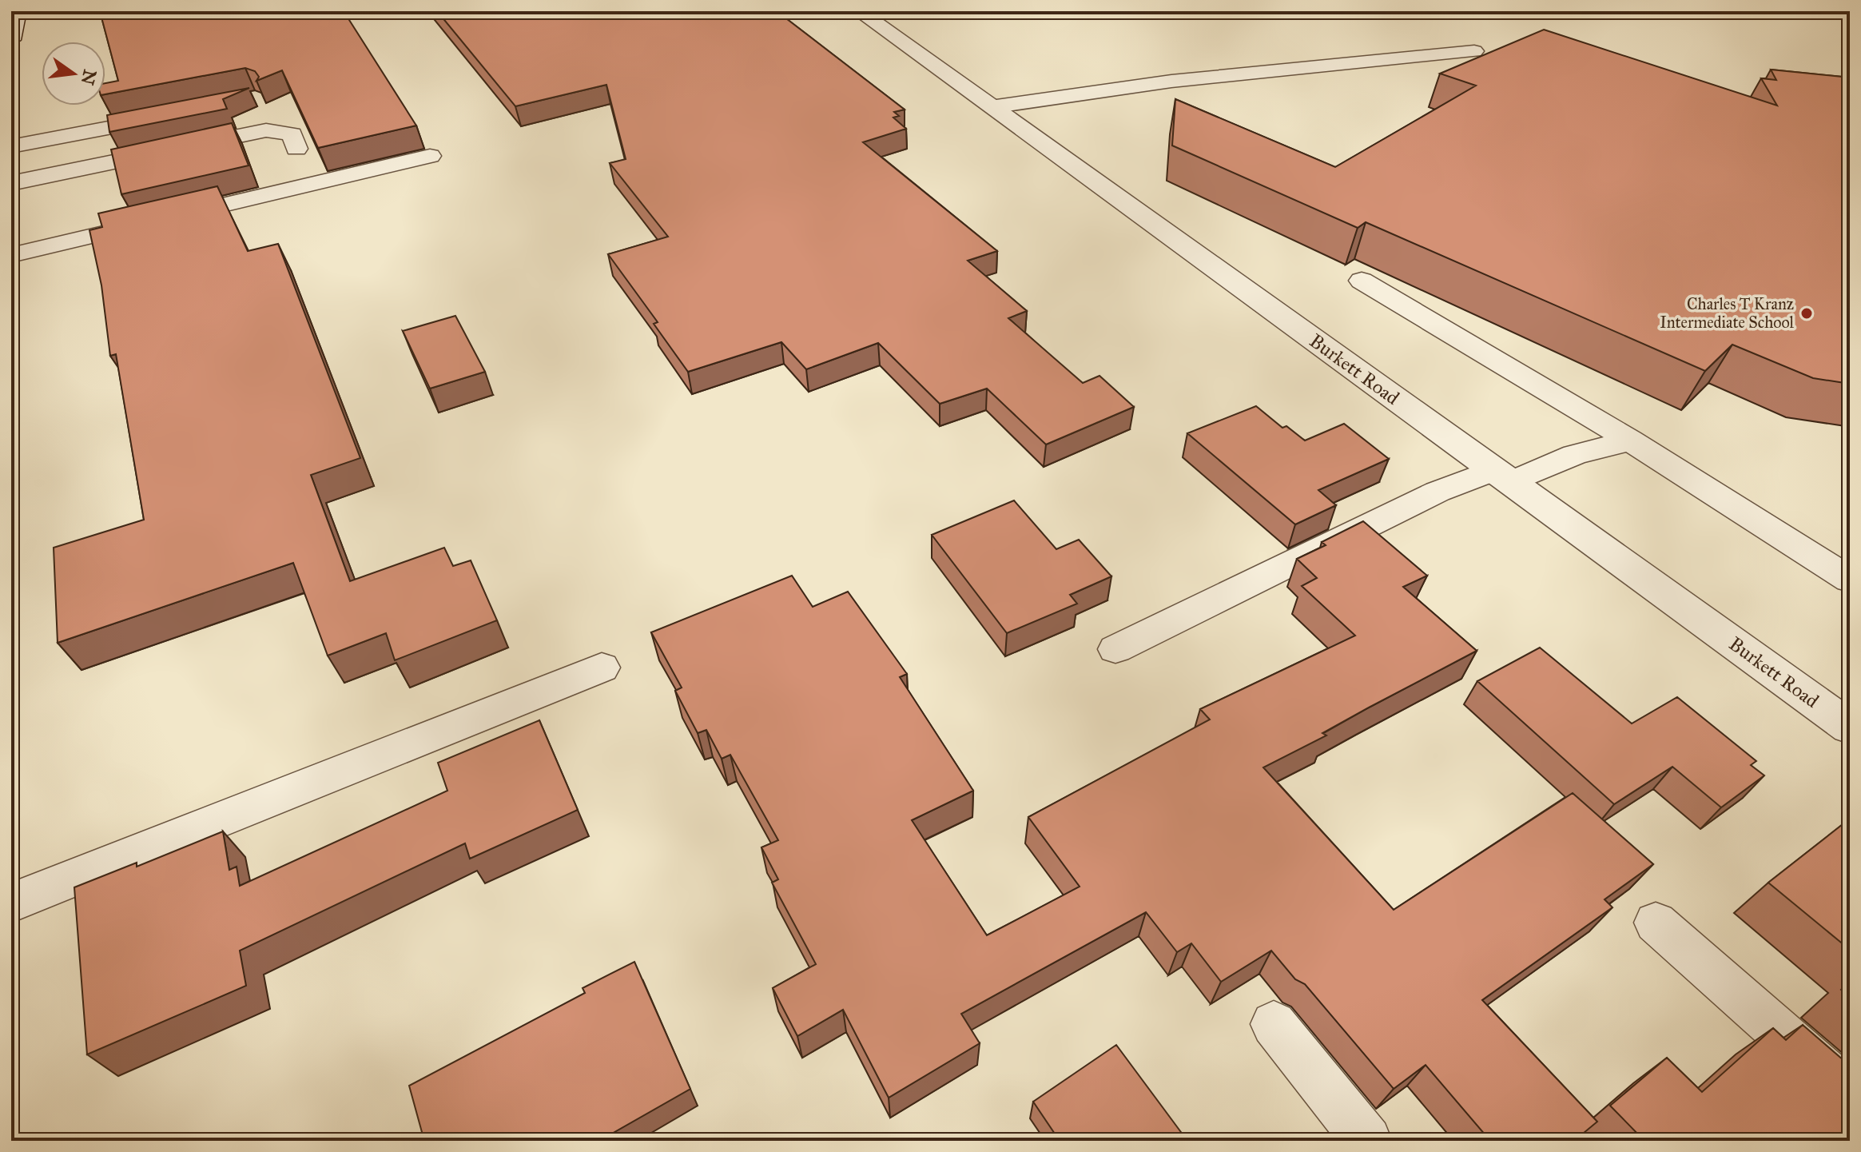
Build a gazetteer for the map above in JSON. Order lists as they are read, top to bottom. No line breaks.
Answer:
{"streets":{"street":["Burkett Road"]},"places":["Charles T Kranz Intermediate School"],"north":"right"}
